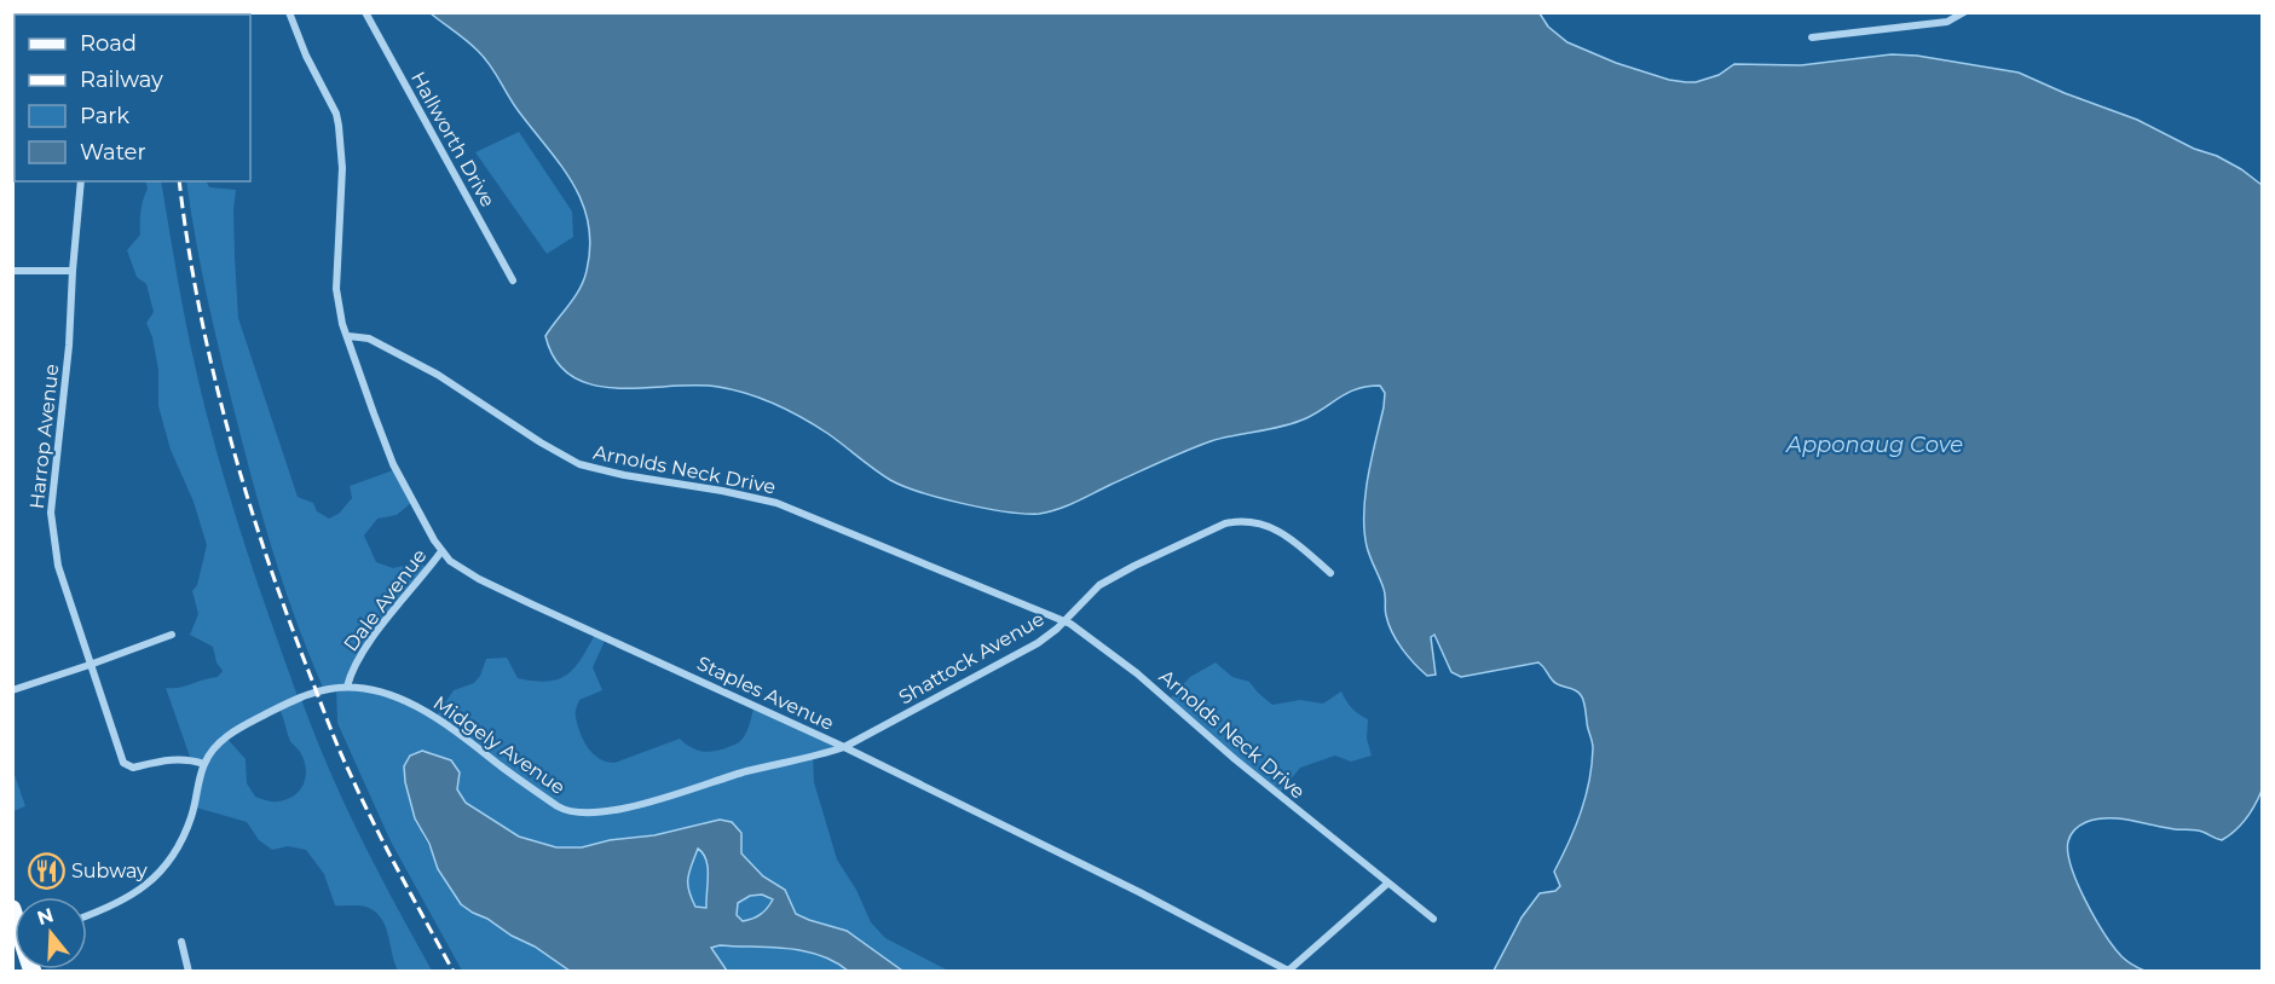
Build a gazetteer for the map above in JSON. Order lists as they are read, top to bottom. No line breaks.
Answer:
{"streets":{"street":["Hallworth Drive","Harrop Avenue","Arnolds Neck Drive","Dale Avenue","Shattock Avenue","Staples Avenue","Midgely Avenue"]},"crossings":[["Arnolds Neck Drive","Shattock Avenue"],["Arnolds Neck Drive","Staples Avenue"],["Dale Avenue","Staples Avenue"],["Dale Avenue","Midgely Avenue"],["Shattock Avenue","Staples Avenue"],["Shattock Avenue","Midgely Avenue"],["Staples Avenue","Midgely Avenue"]],"water":["Apponaug Cove"],"places":{"restaurant":["Subway"]},"legend":["Road","Railway","Park","Water"],"north":"top"}
